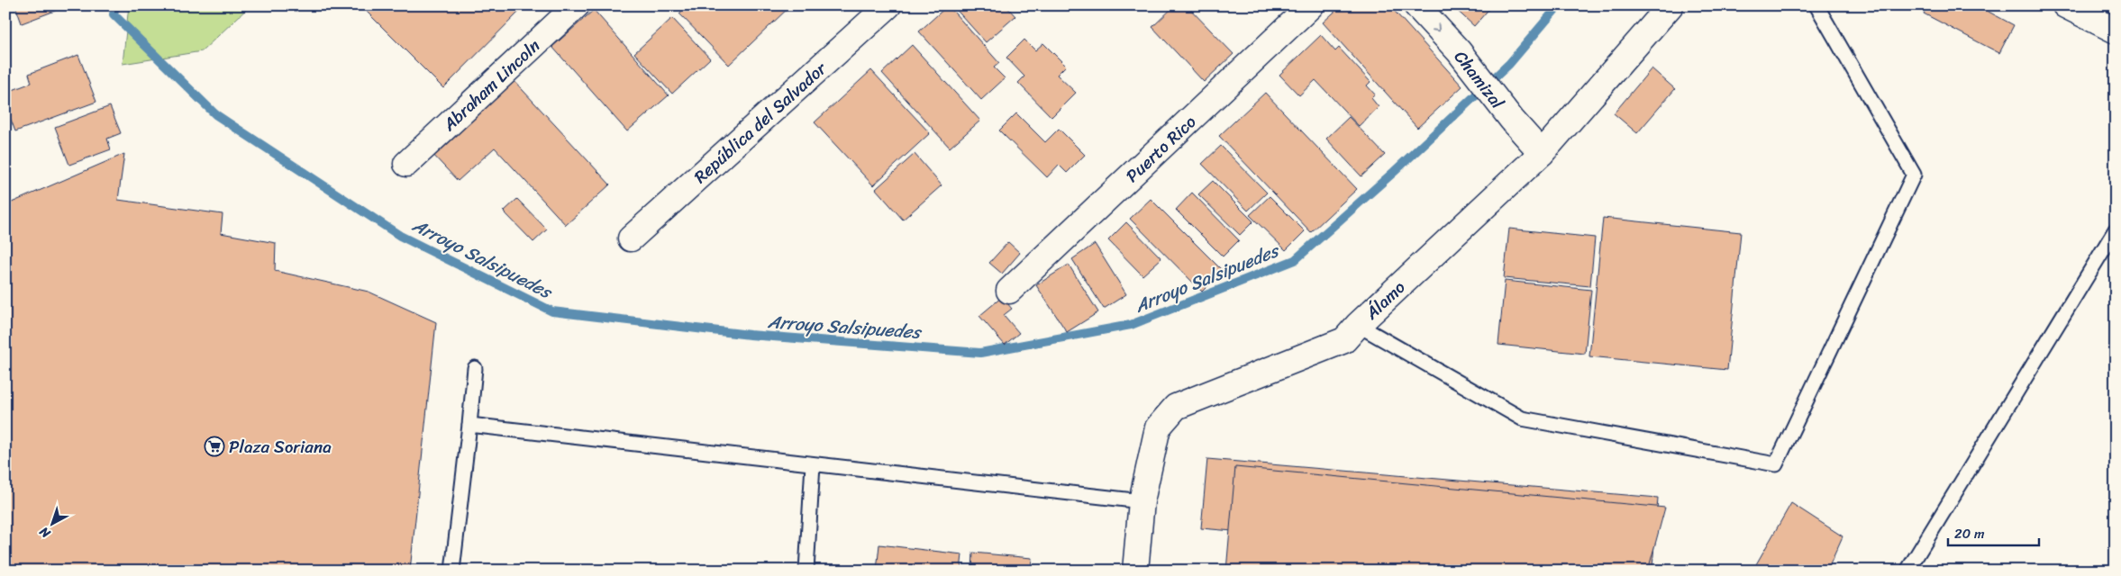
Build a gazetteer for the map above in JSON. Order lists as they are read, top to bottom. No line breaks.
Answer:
{"streets":{"street":["Chamizal","Abraham Lincoln","República del Salvador","Puerto Rico","Álamo"]},"crossings":[["Chamizal","Álamo"]],"one_way":["Chamizal"],"water":["Arroyo Salsipuedes"],"places":{"supermarket":["Plaza Soriana"]},"scale_bar":"20 m","north":"bottom left"}
